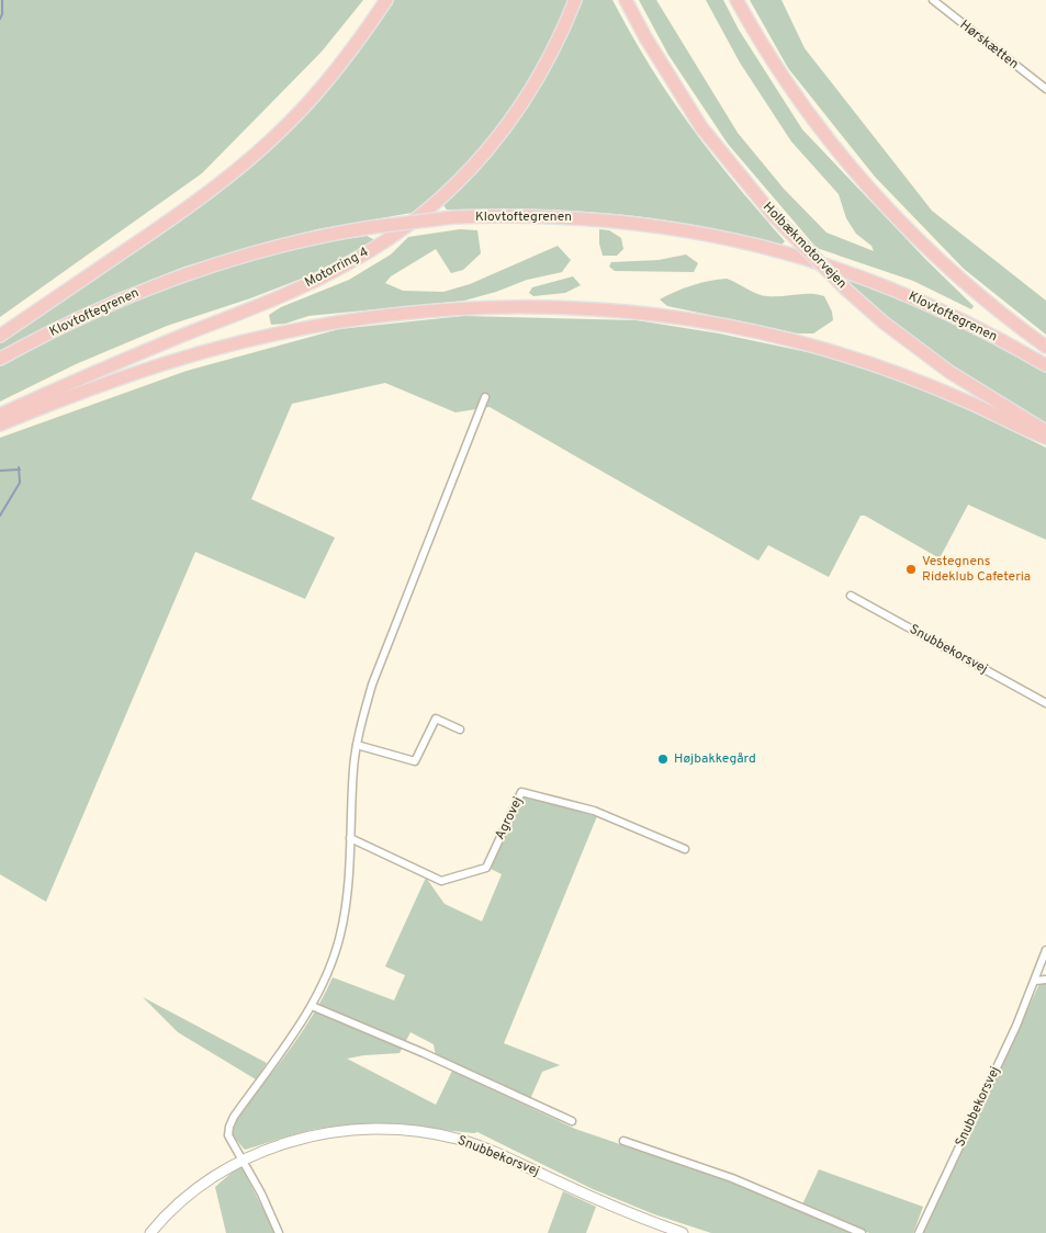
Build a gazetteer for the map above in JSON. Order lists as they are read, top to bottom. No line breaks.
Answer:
{"streets":{"highway":["Klovtoftegrenen","Holbækmotorvejen","Motorring 4"],"street":["Hørskætten","Snubbekorsvej","Agrovej"]},"places":["Vestegnens Rideklub Cafeteria","Højbakkegård"]}
